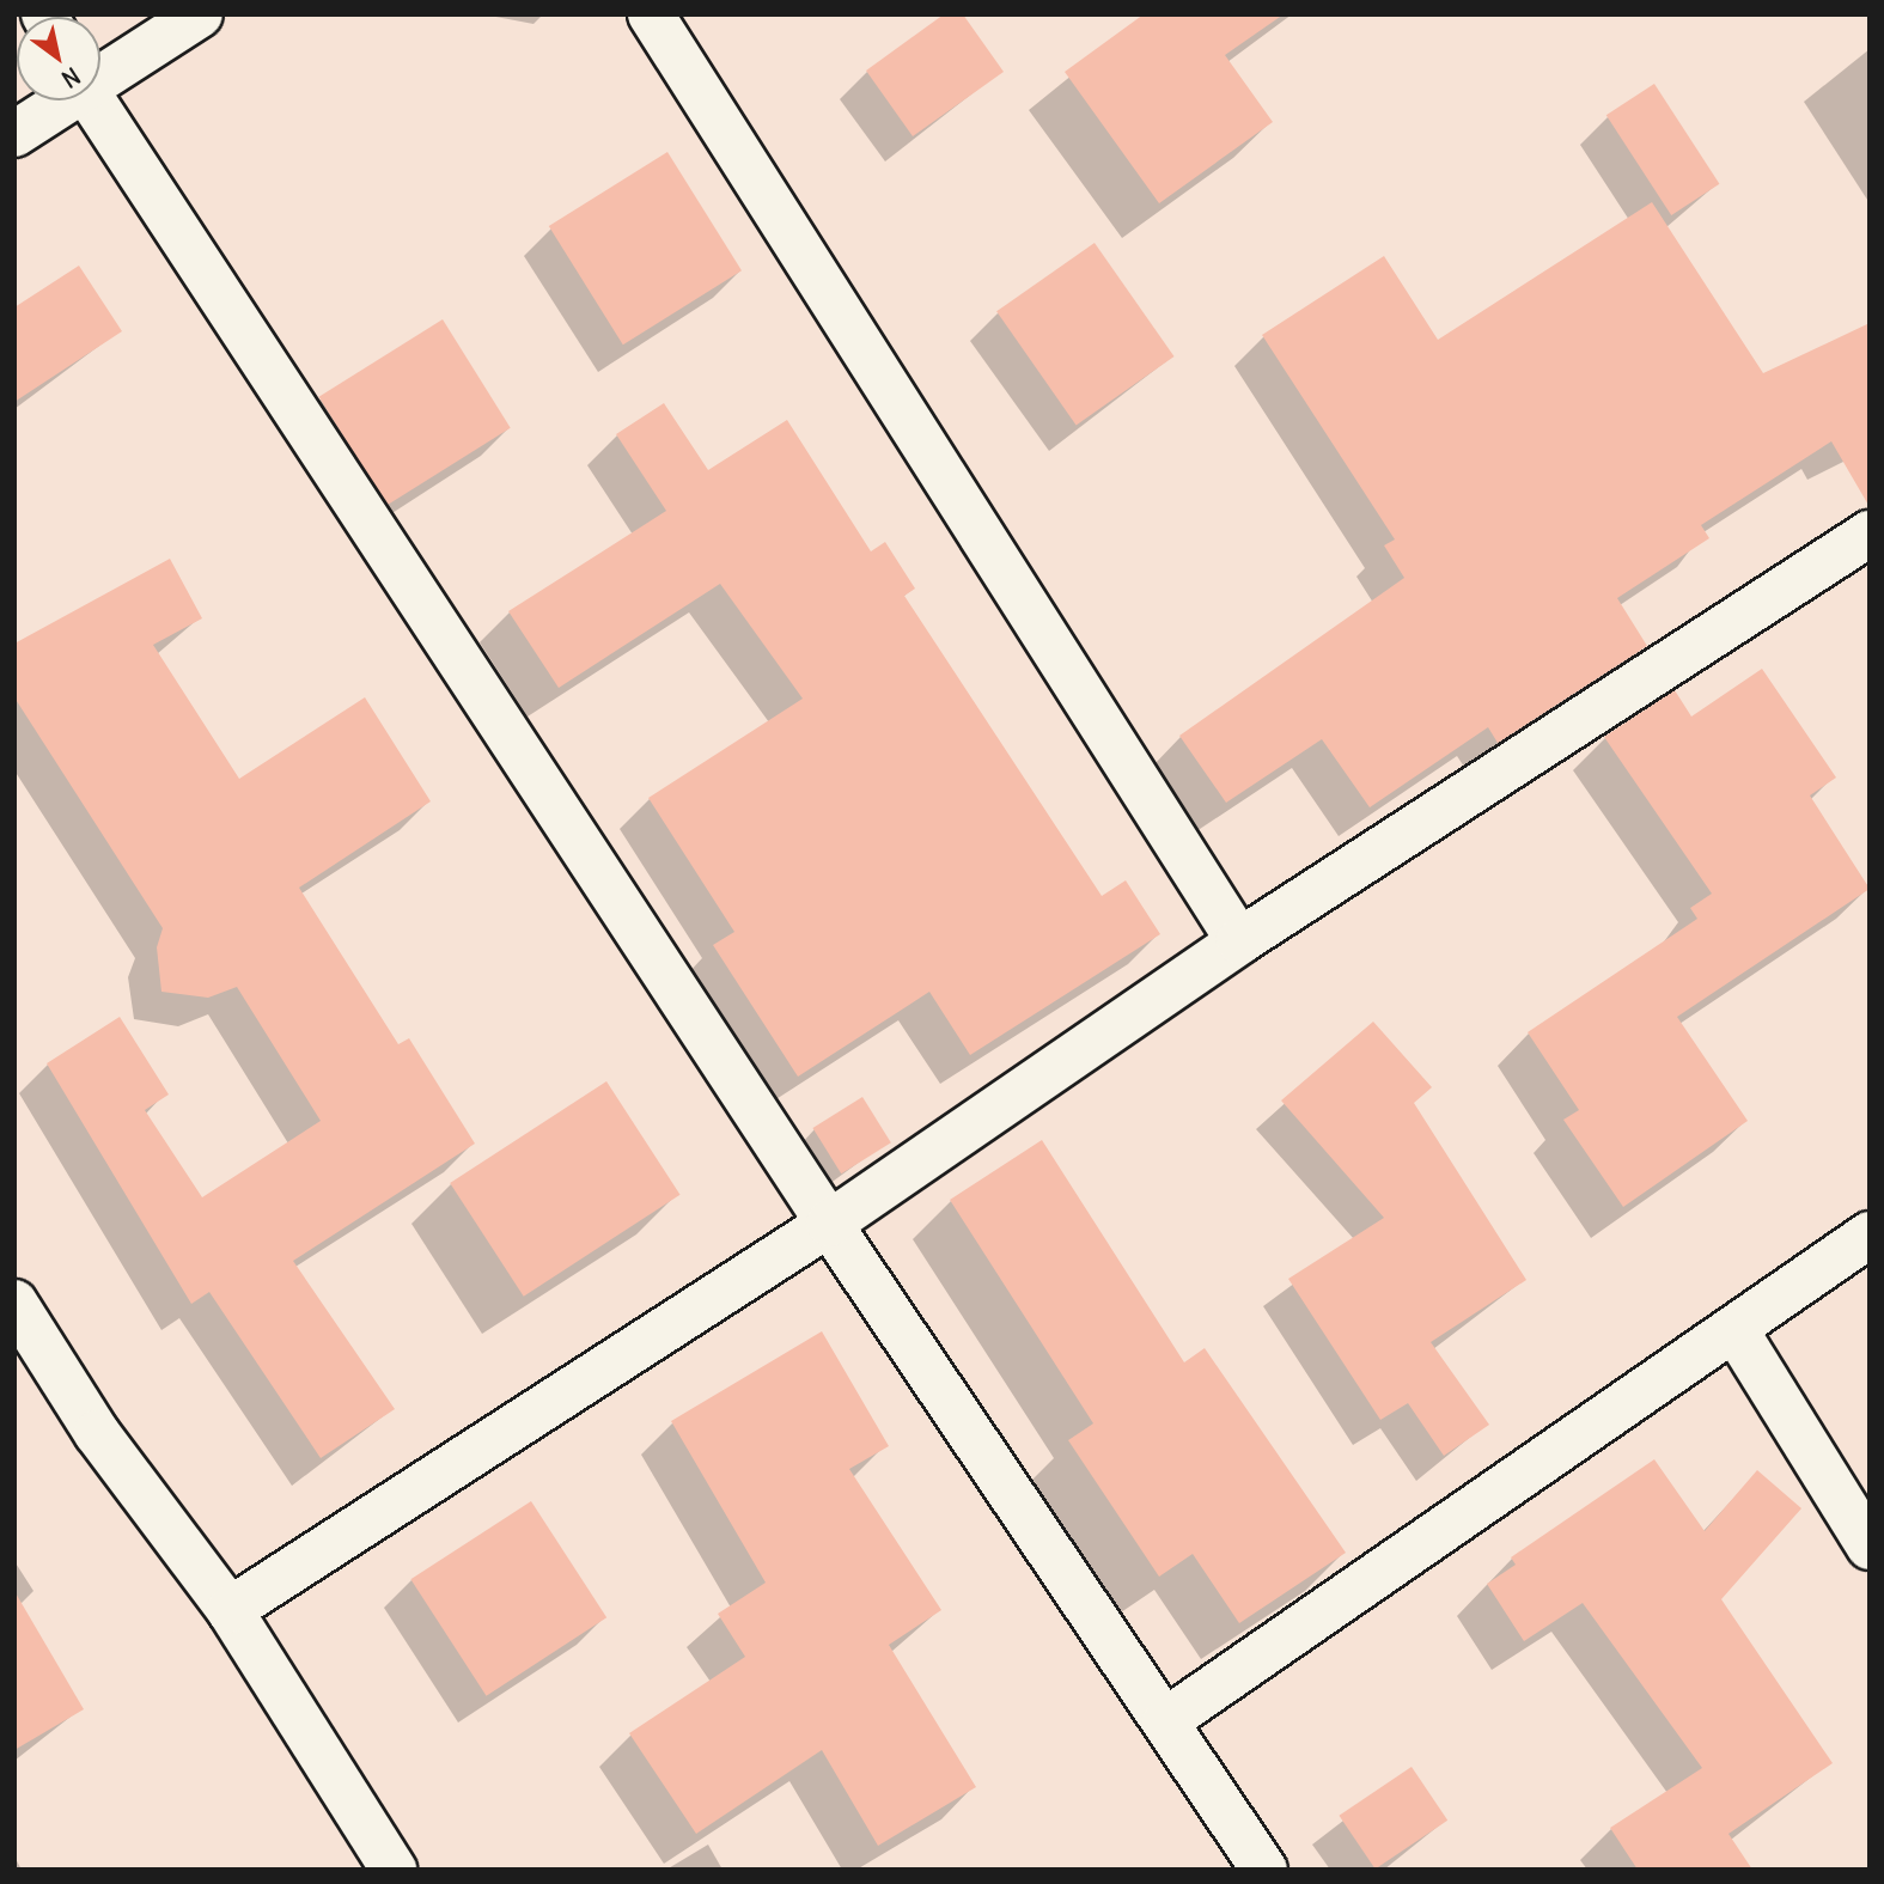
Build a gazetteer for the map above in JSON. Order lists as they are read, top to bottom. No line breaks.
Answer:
{"north":"bottom right"}
